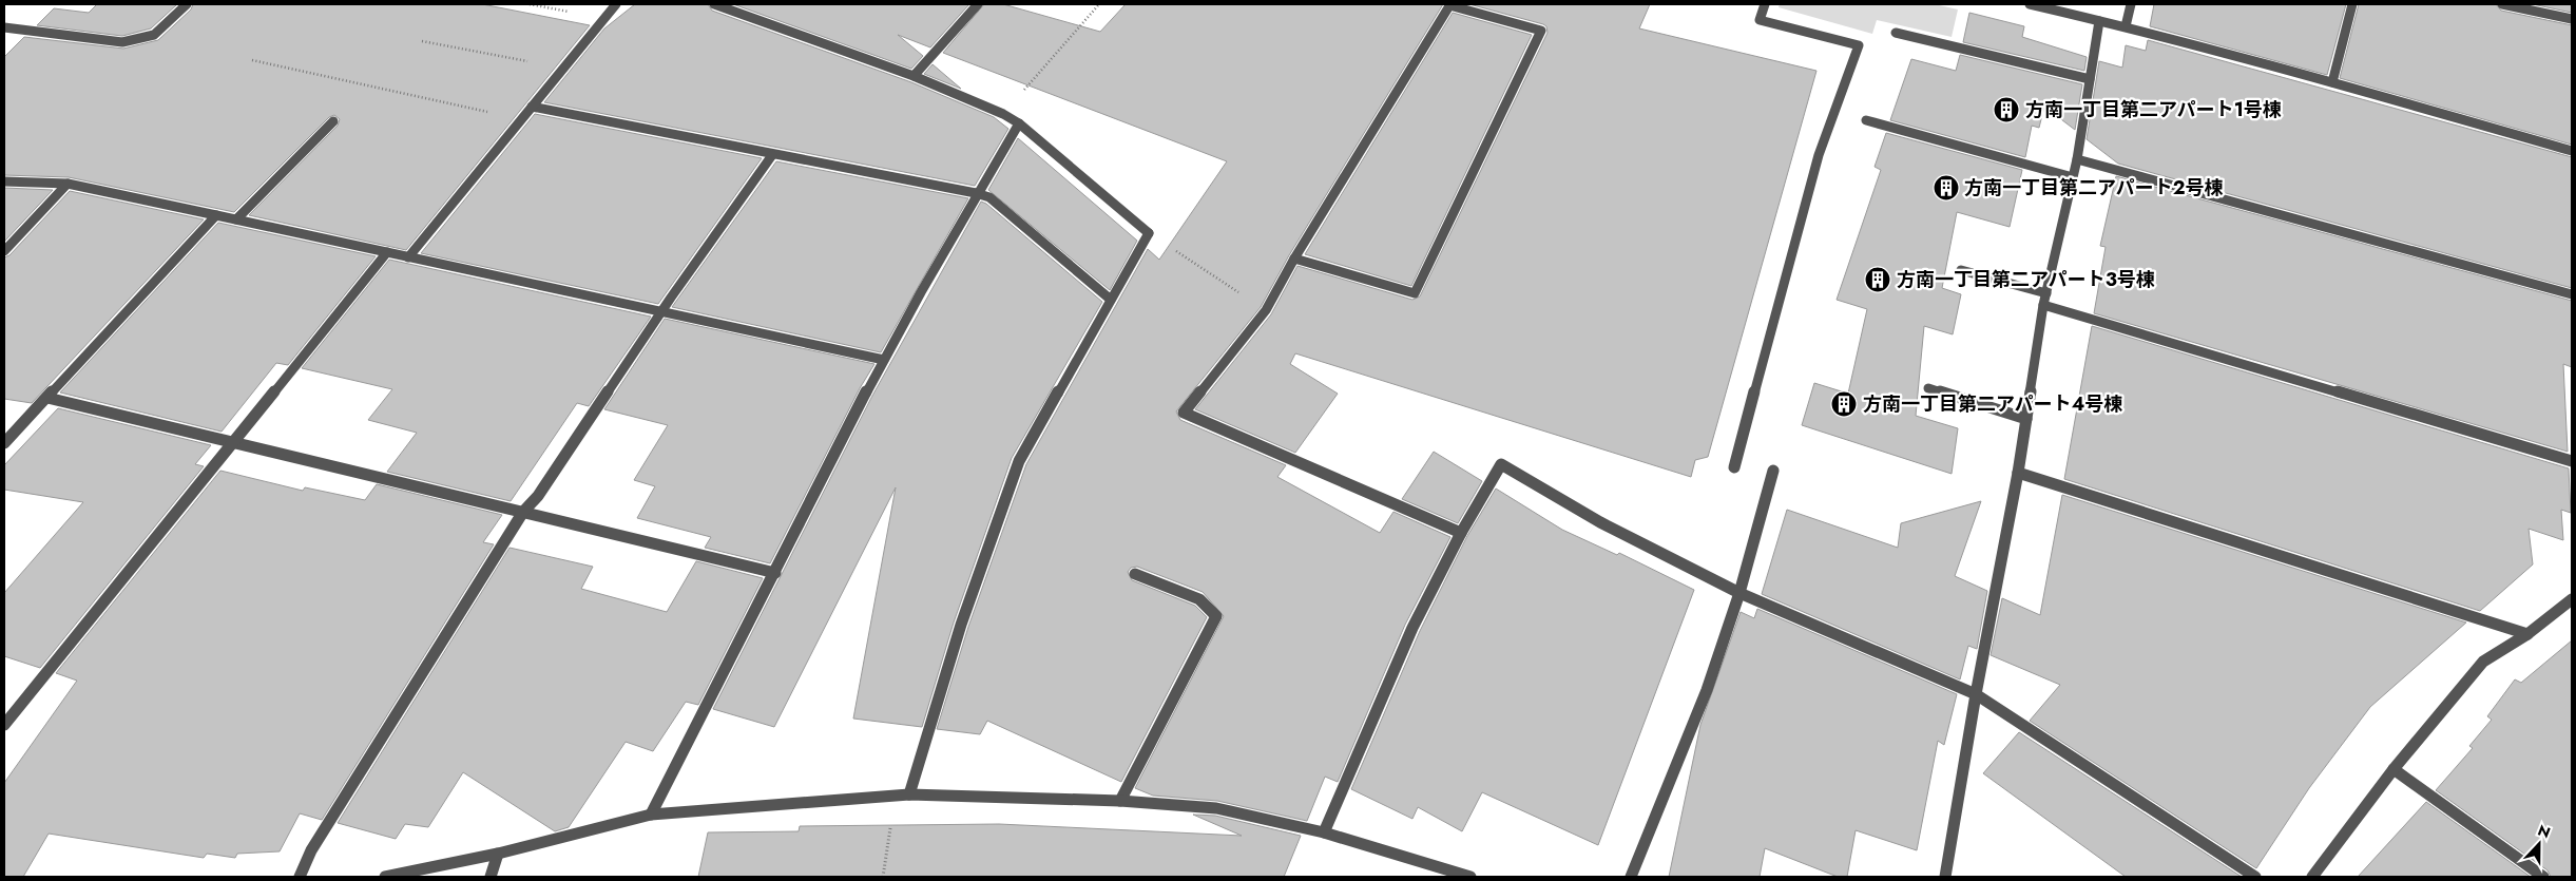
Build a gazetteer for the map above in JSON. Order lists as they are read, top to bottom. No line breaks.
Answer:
{"places":{"building":["方南一丁目第二アパート1号棟","方南一丁目第二アパート2号棟","方南一丁目第二アパート3号棟","方南一丁目第二アパート4号棟"]},"north":"top"}
